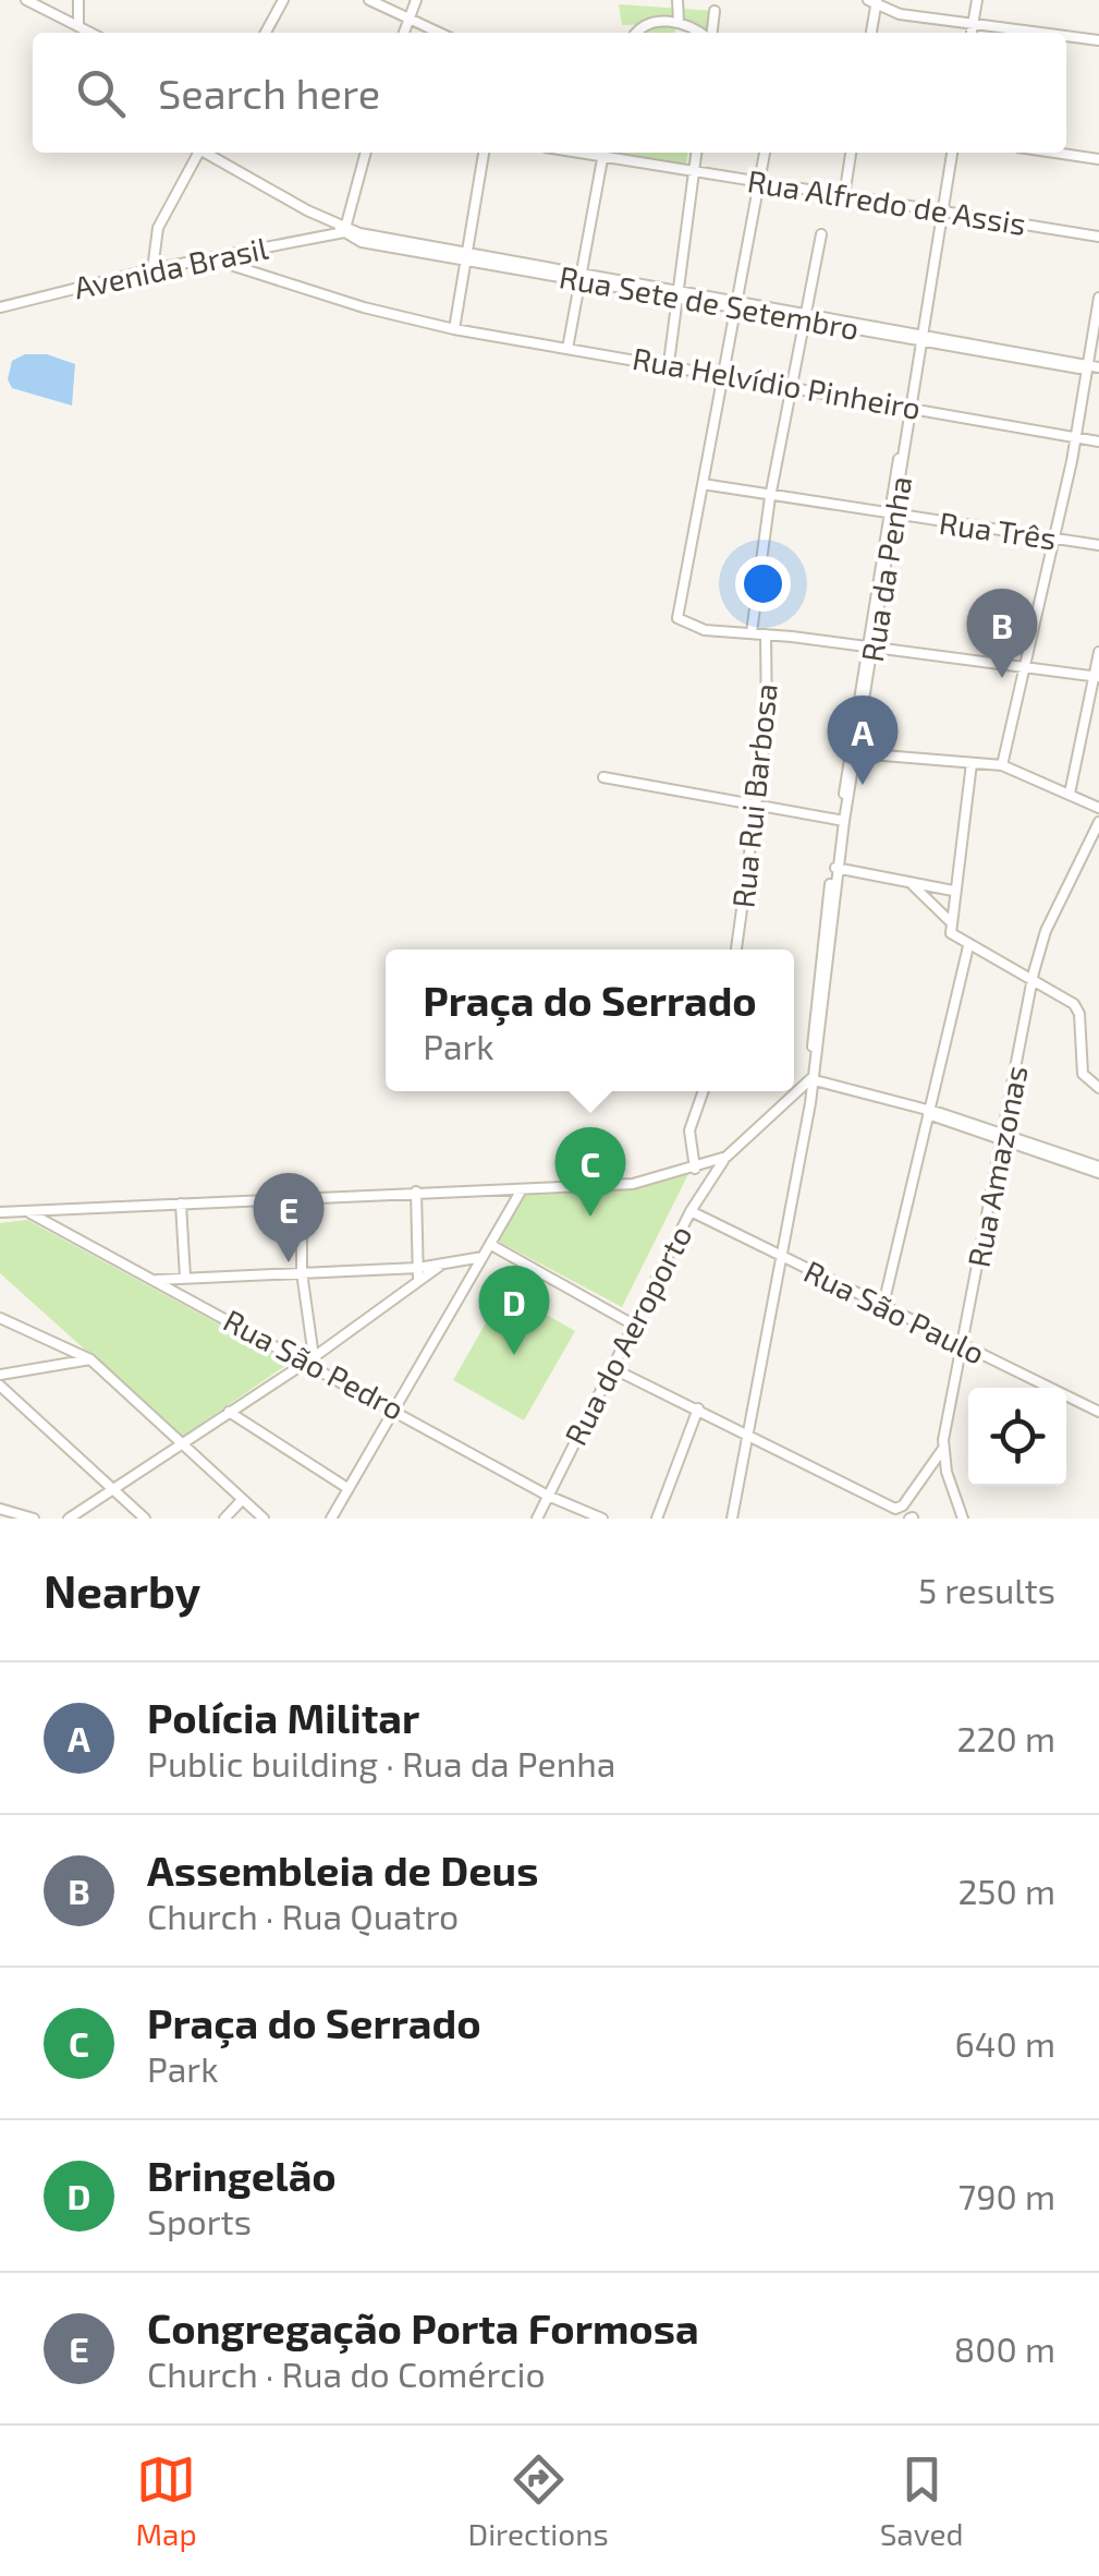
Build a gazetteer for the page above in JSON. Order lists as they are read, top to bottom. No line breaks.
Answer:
{"streets":{"street":["Rua Alfredo de Assis","Avenida Brasil","Rua Sete de Setembro","Rua Helvídio Pinheiro","Rua Três","Rua da Penha","Rua Rui Barbosa","Rua Amazonas","Rua São Paulo","Rua do Aeroporto","Rua São Pedro"]},"crossings":[["Rua Alfredo de Assis","Rua da Penha"],["Avenida Brasil","Rua Sete de Setembro"],["Avenida Brasil","Rua Helvídio Pinheiro"],["Rua Sete de Setembro","Rua da Penha"],["Rua Helvídio Pinheiro","Rua da Penha"],["Rua Três","Rua da Penha"],["Rua da Penha","Rua São Paulo"],["Rua Amazonas","Rua São Paulo"],["Rua São Paulo","Rua do Aeroporto"],["Rua do Aeroporto","Rua São Pedro"]],"page":{"search":"Search here","pins":["B","A","C","E","D"],"popup":["Praça do Serrado","Park"],"heading":["Nearby","5 results"],"list":[{"mark":"A","name":"Polícia Militar","note":"Public building · Rua da Penha","value":"220 m"},{"mark":"B","name":"Assembleia de Deus","note":"Church · Rua Quatro","value":"250 m"},{"mark":"C","name":"Praça do Serrado","note":"Park","value":"640 m"},{"mark":"D","name":"Bringelão","note":"Sports","value":"790 m"},{"mark":"E","name":"Congregação Porta Formosa","note":"Church · Rua do Comércio","value":"800 m"}],"nav":["Map","Directions","Saved"]}}
